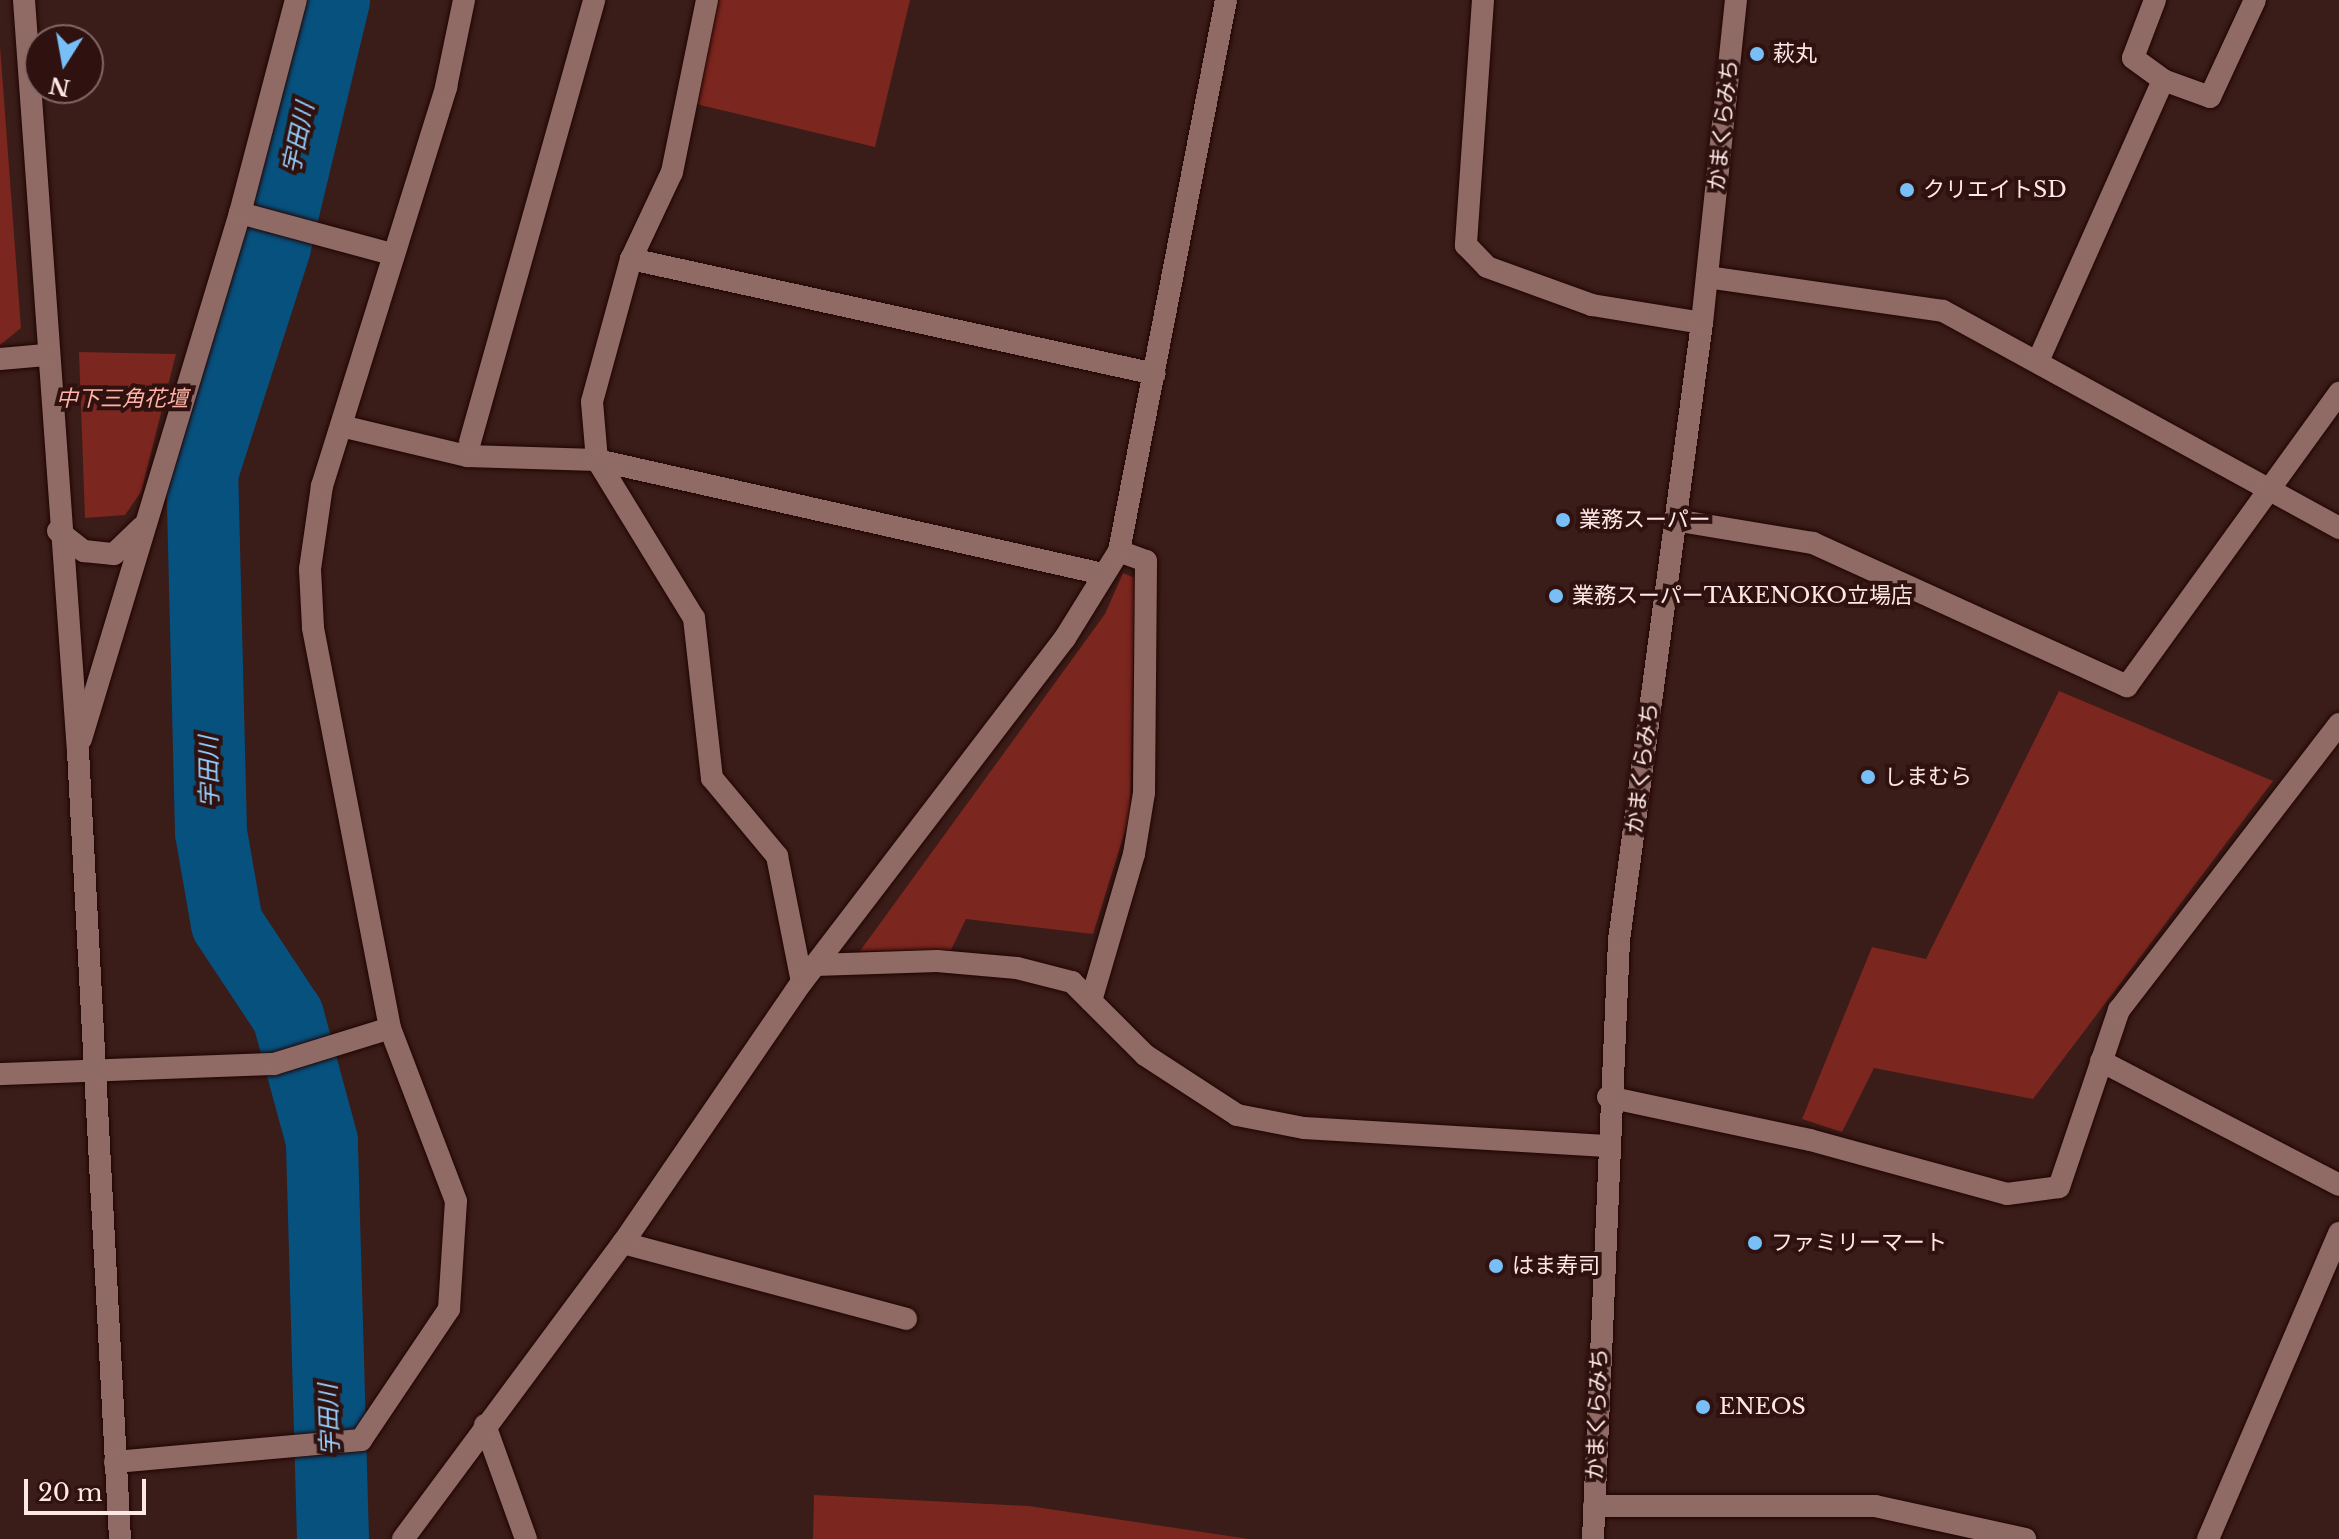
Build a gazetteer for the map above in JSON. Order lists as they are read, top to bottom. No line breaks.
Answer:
{"streets":{"street":["かまくらみち"]},"water":["宇田川"],"parks":["中下三角花壇"],"places":["萩丸","クリエイトSD","業務スーパー","業務スーパーTAKENOKO立場店","しまむら","ファミリーマート","はま寿司","ENEOS"],"scale_bar":"20 m","north":"bottom"}
